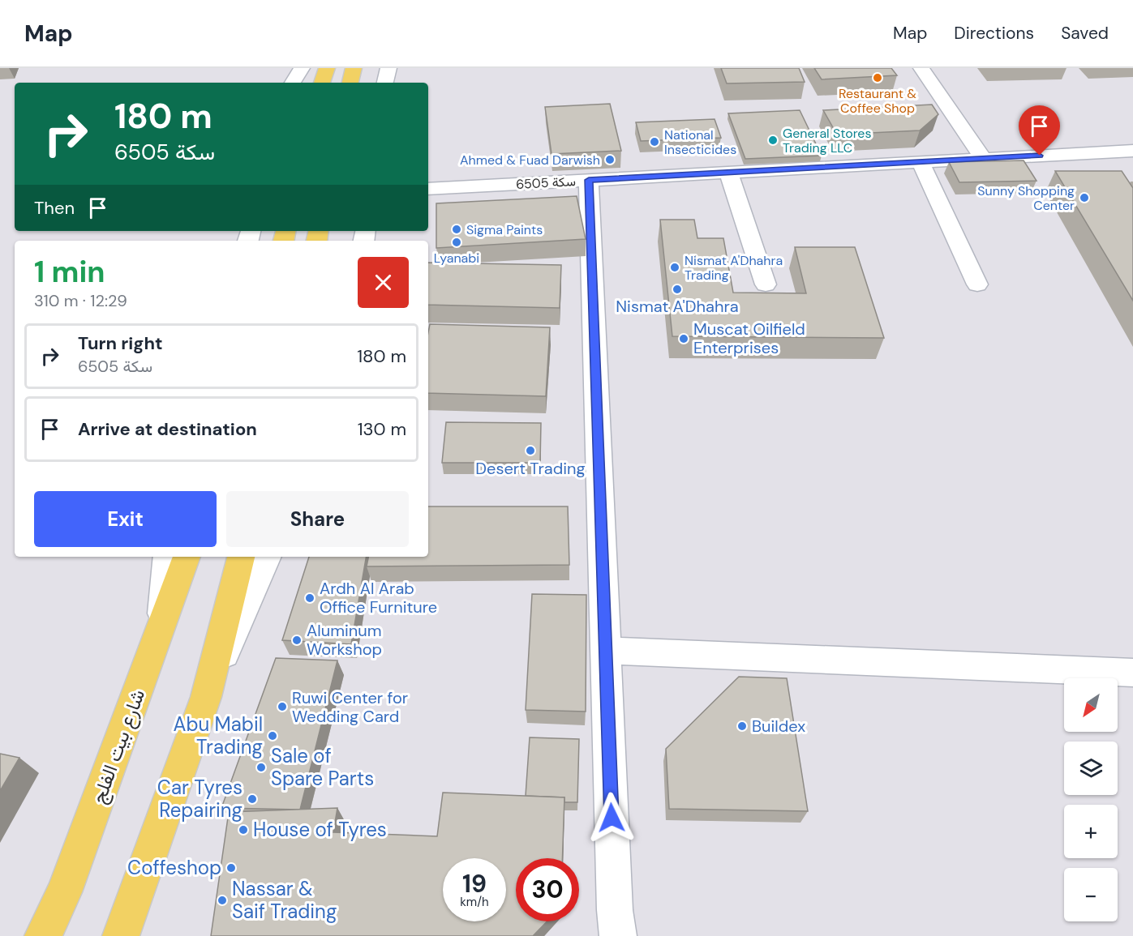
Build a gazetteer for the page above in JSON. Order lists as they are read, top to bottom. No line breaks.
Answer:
{"streets":{"main road":["شارع بيت الفلج"],"street":["سكة 6505"]},"places":["Restaurant & Coffee Shop","General Stores Trading LLC","National Insecticides","Ahmed & Fuad Darwish","Sunny Shopping Center","Sigma Paints","Lyanabi","Nismat A'Dhahra Trading","Nismat A'Dhahra","Muscat Oilfield Enterprises","Desert Trading","Ardh Al Arab Office Furniture","Aluminum Workshop","Ruwi Center for Wedding Card","Buildex","Abu Mabil Trading","Sale of Spare Parts","Car Tyres Repairing","House of Tyres","Coffeshop","Nassar & Saif Trading"],"north":"bottom left","page":{"header":"Map","nav":["Map","Directions","Saved"],"turn":["180 m","سكة 6505"],"then":"Then","heading":["1 min","310 m · 12:29"],"list":[{"name":"Turn right","note":"سكة 6505","value":"180 m"},{"name":"Arrive at destination","value":"130 m"}],"buttons":["Exit","Share"],"map_buttons":["+","−"],"speed":"19 km/h","limit":"30"}}
